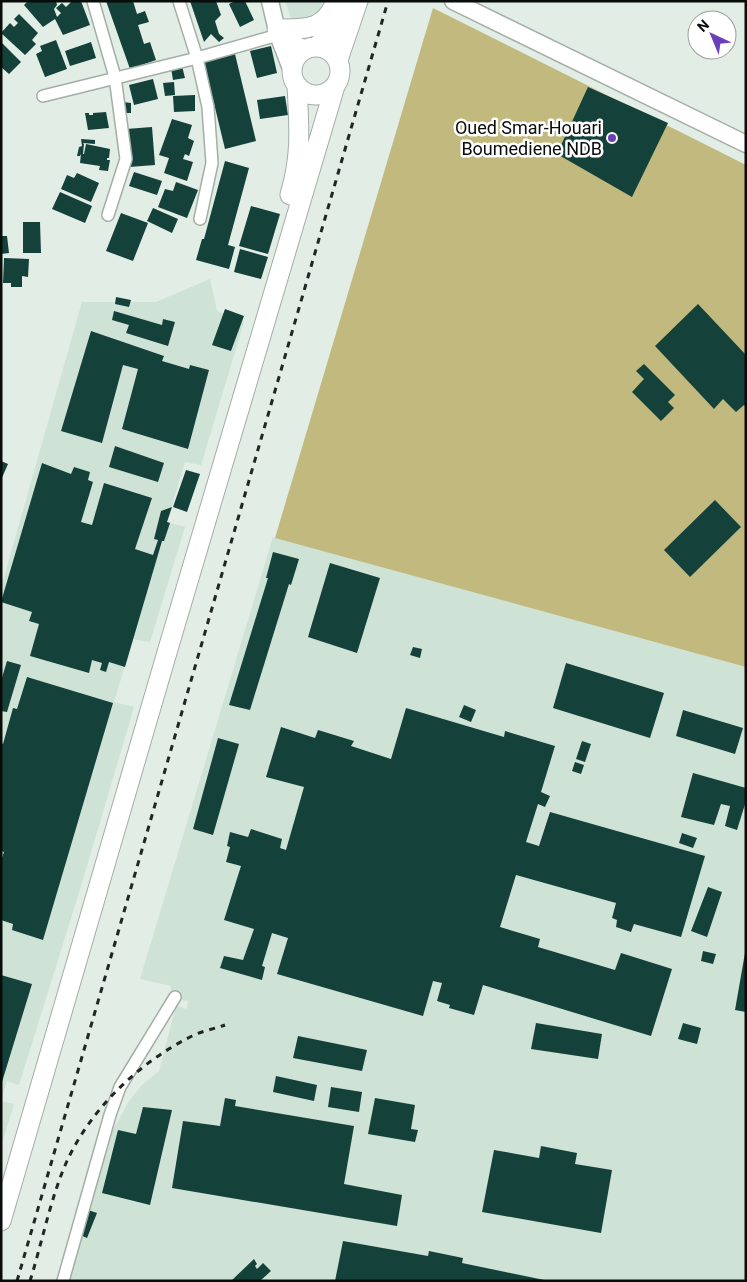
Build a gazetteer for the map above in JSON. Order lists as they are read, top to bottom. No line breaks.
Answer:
{"places":["Oued Smar-Houari Boumediene NDB"],"north":"top left"}
